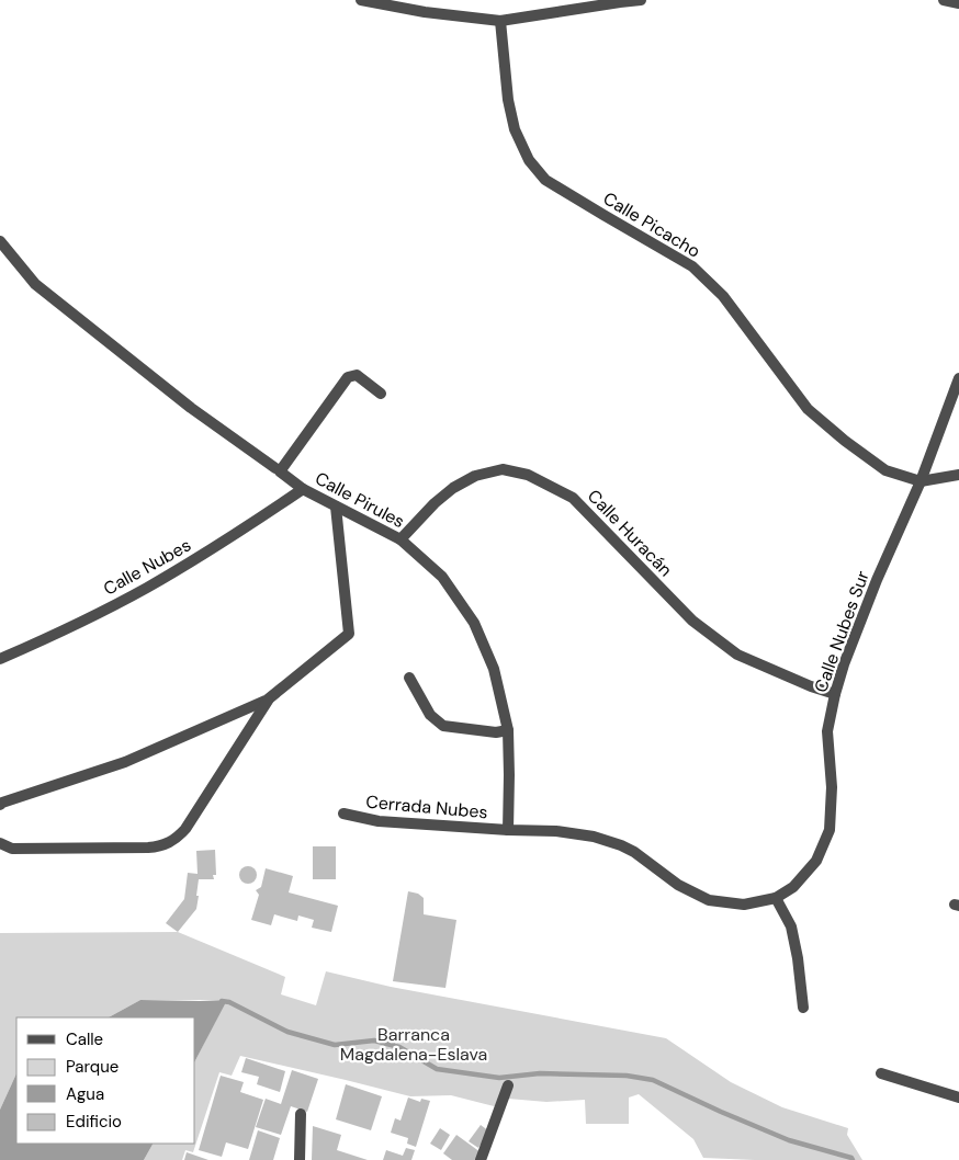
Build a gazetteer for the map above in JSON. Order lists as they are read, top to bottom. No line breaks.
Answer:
{"streets":{"street":["Calle Picacho","Calle Pirules","Calle Huracán","Calle Nubes","Calle Nubes Sur","Cerrada Nubes"]},"crossings":[["Calle Picacho","Calle Nubes Sur"],["Calle Pirules","Calle Huracán"],["Calle Pirules","Calle Nubes"],["Calle Pirules","Calle Nubes Sur"],["Calle Pirules","Cerrada Nubes"],["Calle Huracán","Calle Nubes Sur"],["Calle Nubes Sur","Cerrada Nubes"]],"parks":["Barranca Magdalena-Eslava"],"legend":["Calle","Parque","Agua","Edificio"]}
